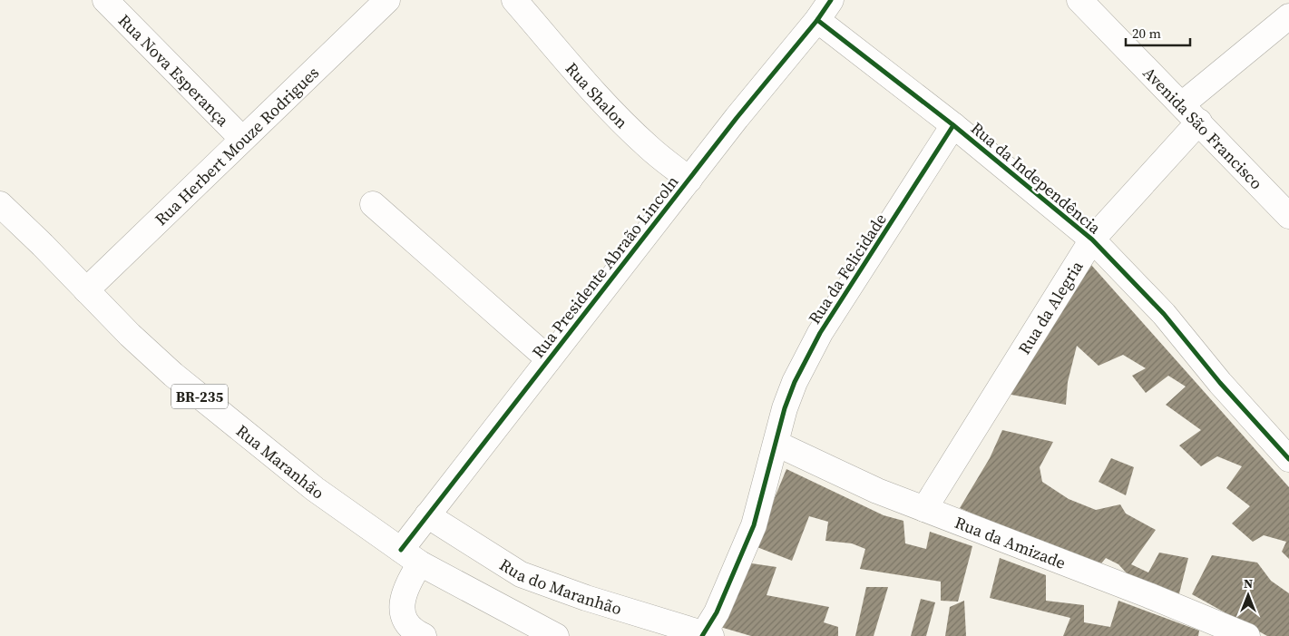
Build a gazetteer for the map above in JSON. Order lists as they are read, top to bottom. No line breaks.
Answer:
{"streets":{"main road":["Rua Nova Esperança","Rua Shalon","Avenida São Francisco","Rua Herbert Mouze Rodrigues","Rua da Independência","Rua Presidente Abraão Lincoln","Rua da Felicidade","Rua da Alegria","BR-235","Rua Maranhão","Rua da Amizade","Rua do Maranhão"]},"crossings":[["Rua Nova Esperança","Rua Herbert Mouze Rodrigues"],["Rua Shalon","Rua Presidente Abraão Lincoln"],["Avenida São Francisco","Rua da Alegria"],["Rua Herbert Mouze Rodrigues","Rua Maranhão"],["Rua da Independência","Rua Presidente Abraão Lincoln"],["Rua da Independência","Rua da Felicidade"],["Rua da Independência","Rua da Alegria"],["Rua Presidente Abraão Lincoln","Rua Maranhão"],["Rua Presidente Abraão Lincoln","Rua do Maranhão"],["Rua da Felicidade","Rua da Amizade"],["Rua da Felicidade","Rua do Maranhão"],["Rua da Alegria","Rua da Amizade"]],"scale_bar":"20 m","north":"top"}
